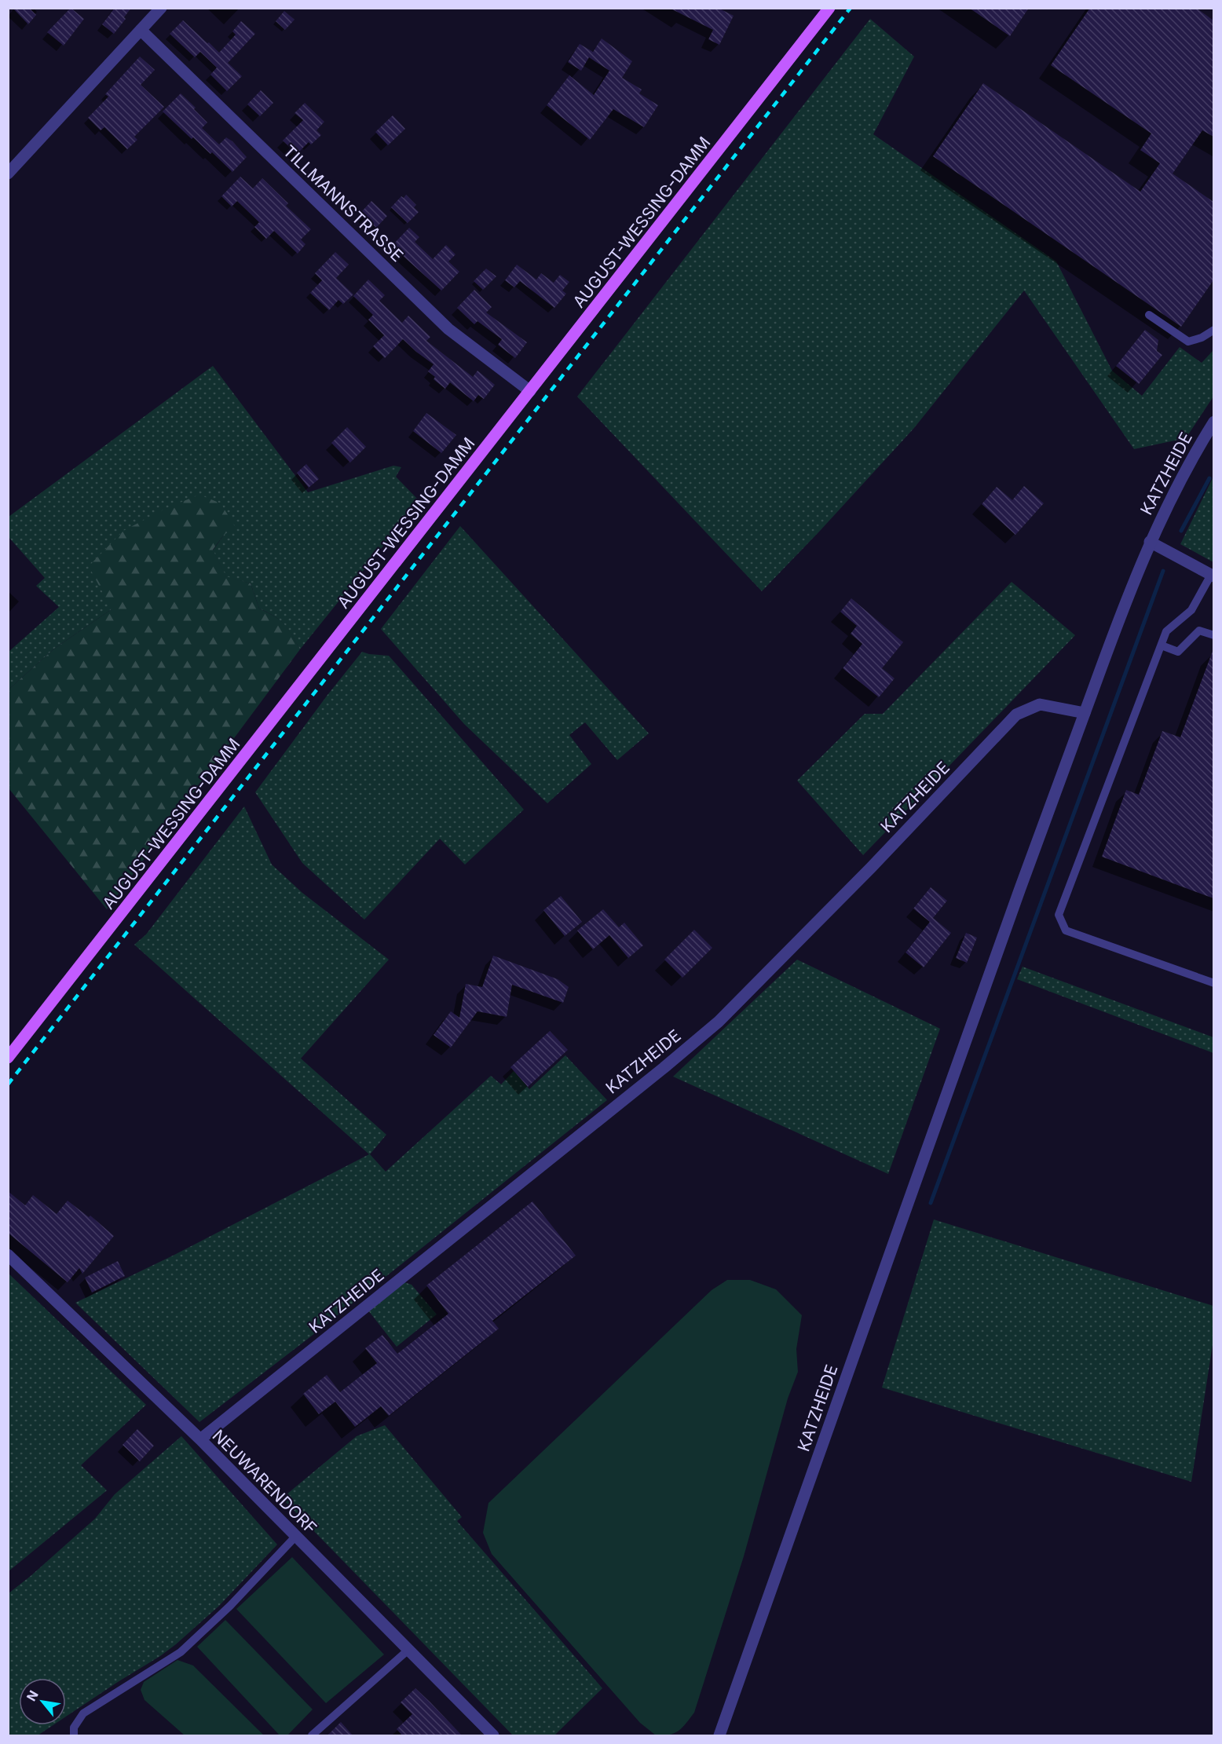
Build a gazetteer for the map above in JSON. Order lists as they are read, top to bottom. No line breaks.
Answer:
{"streets":{"main road":["AUGUST-WESSING-DAMM"],"street":["TILLMANNSTRASSE","KATZHEIDE","NEUWARENDORF"]},"crossings":[["TILLMANNSTRASSE","AUGUST-WESSING-DAMM"],["KATZHEIDE","NEUWARENDORF"]],"north":"top left"}
